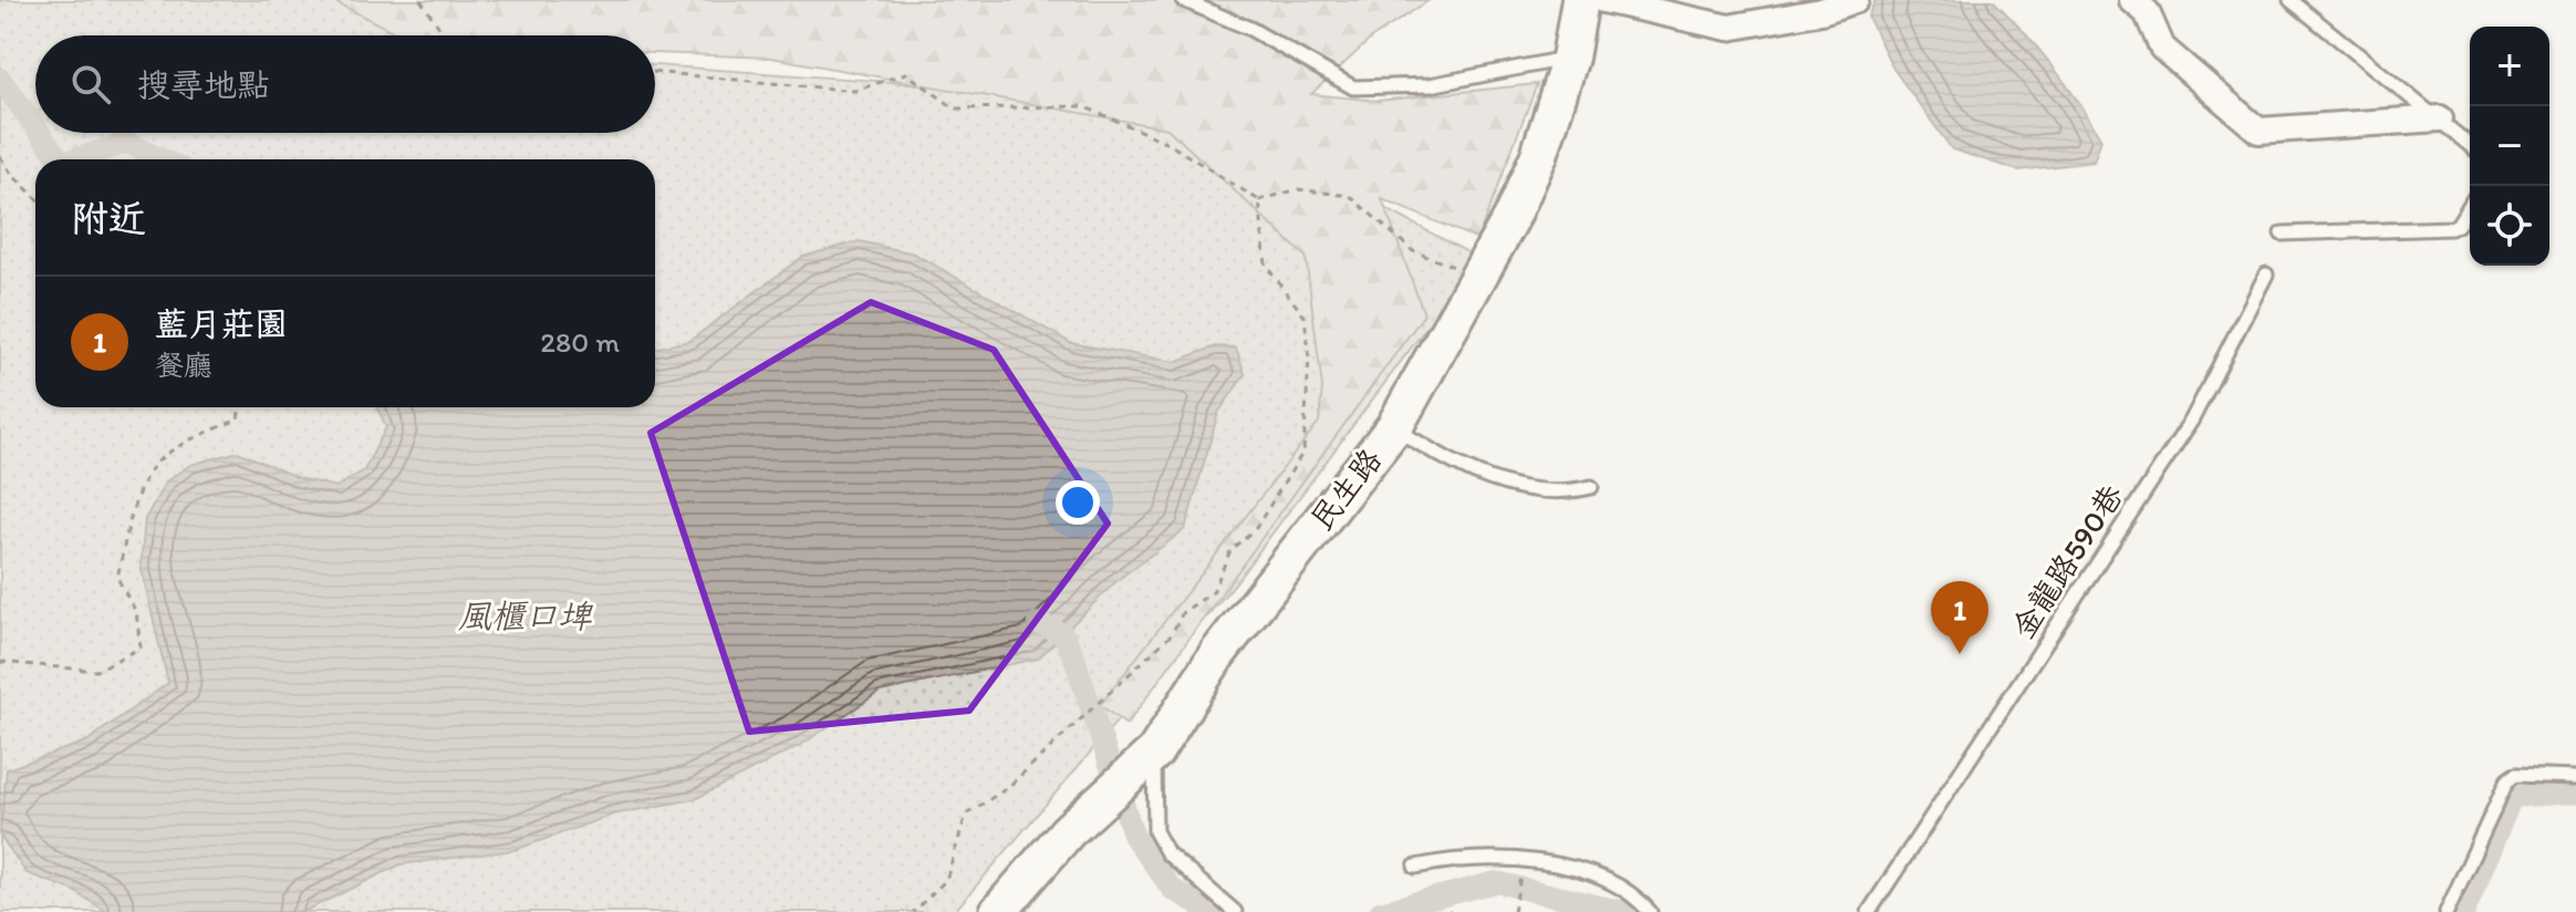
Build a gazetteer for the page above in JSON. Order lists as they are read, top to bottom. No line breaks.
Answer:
{"streets":{"street":["民生路"],"lane":["金龍路590巷"]},"water":["風櫃口埤"],"page":{"map_buttons":["+","−"],"search":"搜尋地點","heading":"附近","list":[{"mark":"1","name":"藍月莊園","note":"餐廳","value":"280 m"}],"pins":"1"}}
